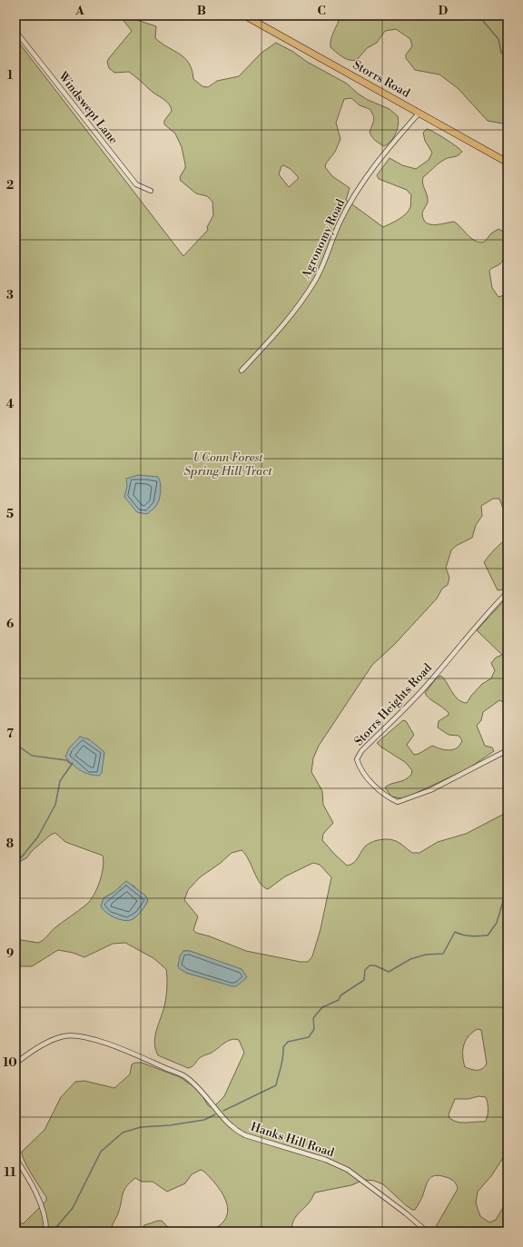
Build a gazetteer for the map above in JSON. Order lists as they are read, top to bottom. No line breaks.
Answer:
{"streets":{"main road":["Storrs Road"],"street":["Windswept Lane","Agronomy Road","Storrs Heights Road","Hanks Hill Road"]},"crossings":[["Storrs Road","Agronomy Road"]],"parks":["UConn Forest Spring Hill Tract"],"grid":{"columns":["A","B","C","D"],"rows":["1","2","3","4","5","6","7","8","9","10","11"]}}
